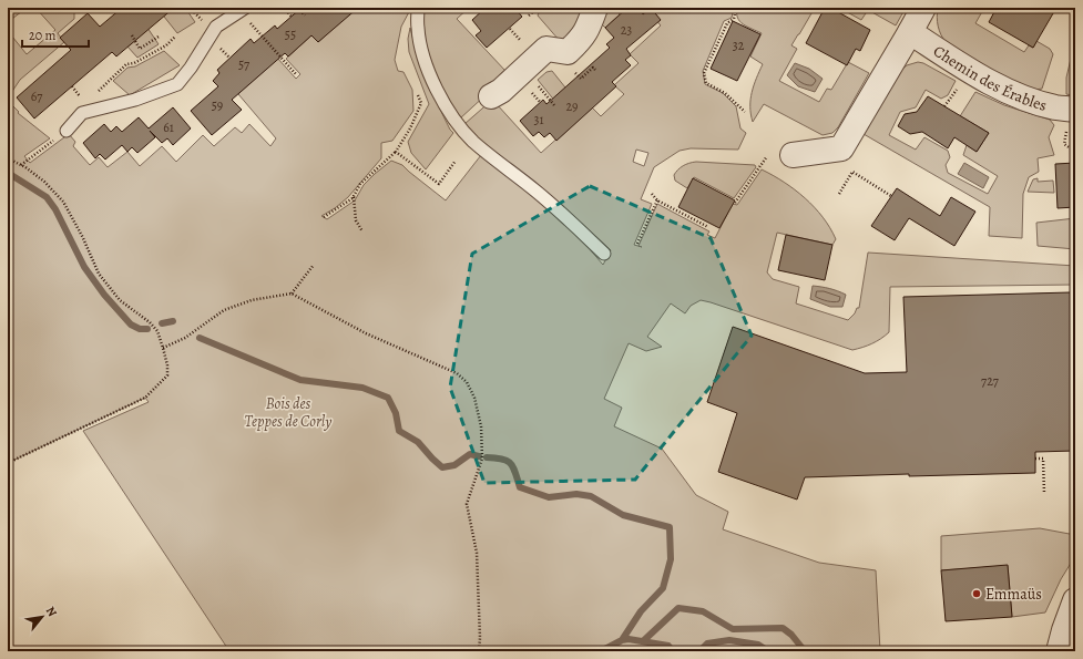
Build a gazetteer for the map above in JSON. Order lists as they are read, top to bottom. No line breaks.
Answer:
{"streets":{"street":["Chemin des Érables"]},"parks":["Bois des Teppes de Corly"],"places":["Emmaüs"],"house_numbers":["23","55","32","57","67","59","29","31","61","727"],"scale_bar":"20 m","north":"top right"}
